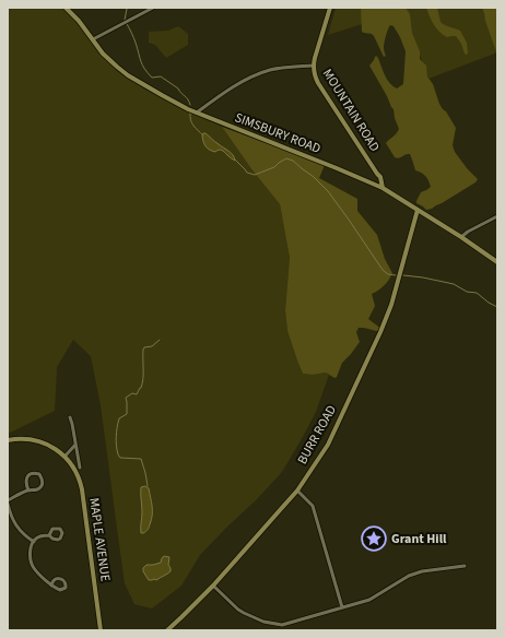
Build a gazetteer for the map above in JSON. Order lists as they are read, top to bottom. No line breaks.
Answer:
{"streets":{"street":["MOUNTAIN ROAD","SIMSBURY ROAD","BURR ROAD","MAPLE AVENUE"]},"crossings":[["MOUNTAIN ROAD","SIMSBURY ROAD"],["SIMSBURY ROAD","BURR ROAD"]],"places":{"place":["Grant Hill"]}}
